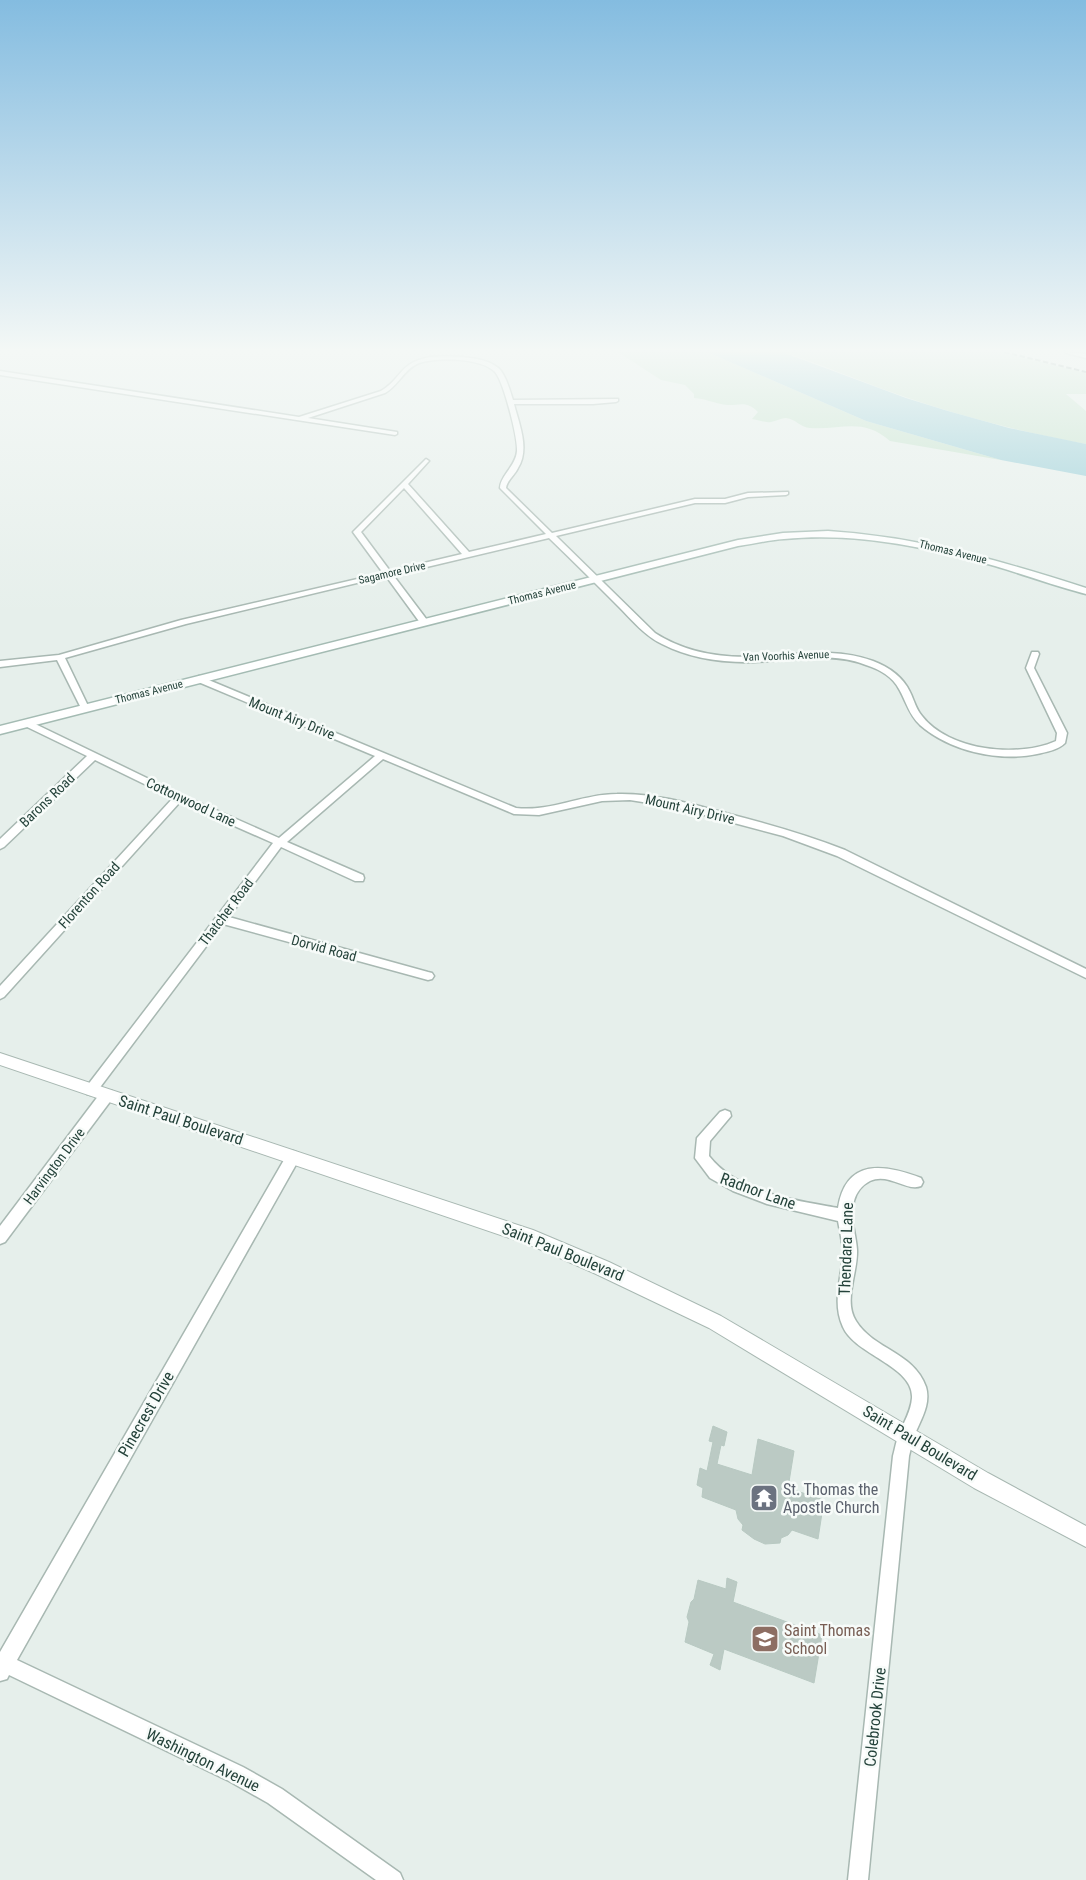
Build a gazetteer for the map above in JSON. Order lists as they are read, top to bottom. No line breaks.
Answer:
{"streets":{"main road":["Thomas Avenue"],"street":["Sagamore Drive","Van Voorhis Avenue","Mount Airy Drive","Barons Road","Cottonwood Lane","Florenton Road","Thatcher Road","Dorvid Road","Saint Paul Boulevard","Harvington Drive","Radnor Lane","Thendara Lane","Pinecrest Drive","Colebrook Drive","Washington Avenue"]},"crossings":[["Thomas Avenue","Van Voorhis Avenue"],["Thomas Avenue","Mount Airy Drive"],["Thomas Avenue","Cottonwood Lane"],["Sagamore Drive","Van Voorhis Avenue"],["Mount Airy Drive","Thatcher Road"],["Barons Road","Cottonwood Lane"],["Cottonwood Lane","Florenton Road"],["Cottonwood Lane","Thatcher Road"],["Thatcher Road","Dorvid Road"],["Thatcher Road","Saint Paul Boulevard"],["Thatcher Road","Harvington Drive"],["Saint Paul Boulevard","Harvington Drive"],["Saint Paul Boulevard","Thendara Lane"],["Saint Paul Boulevard","Pinecrest Drive"],["Saint Paul Boulevard","Colebrook Drive"],["Radnor Lane","Thendara Lane"],["Thendara Lane","Colebrook Drive"],["Pinecrest Drive","Washington Avenue"]],"places":{"temple":["St. Thomas the Apostle Church"],"school or university":["Saint Thomas School"]}}
